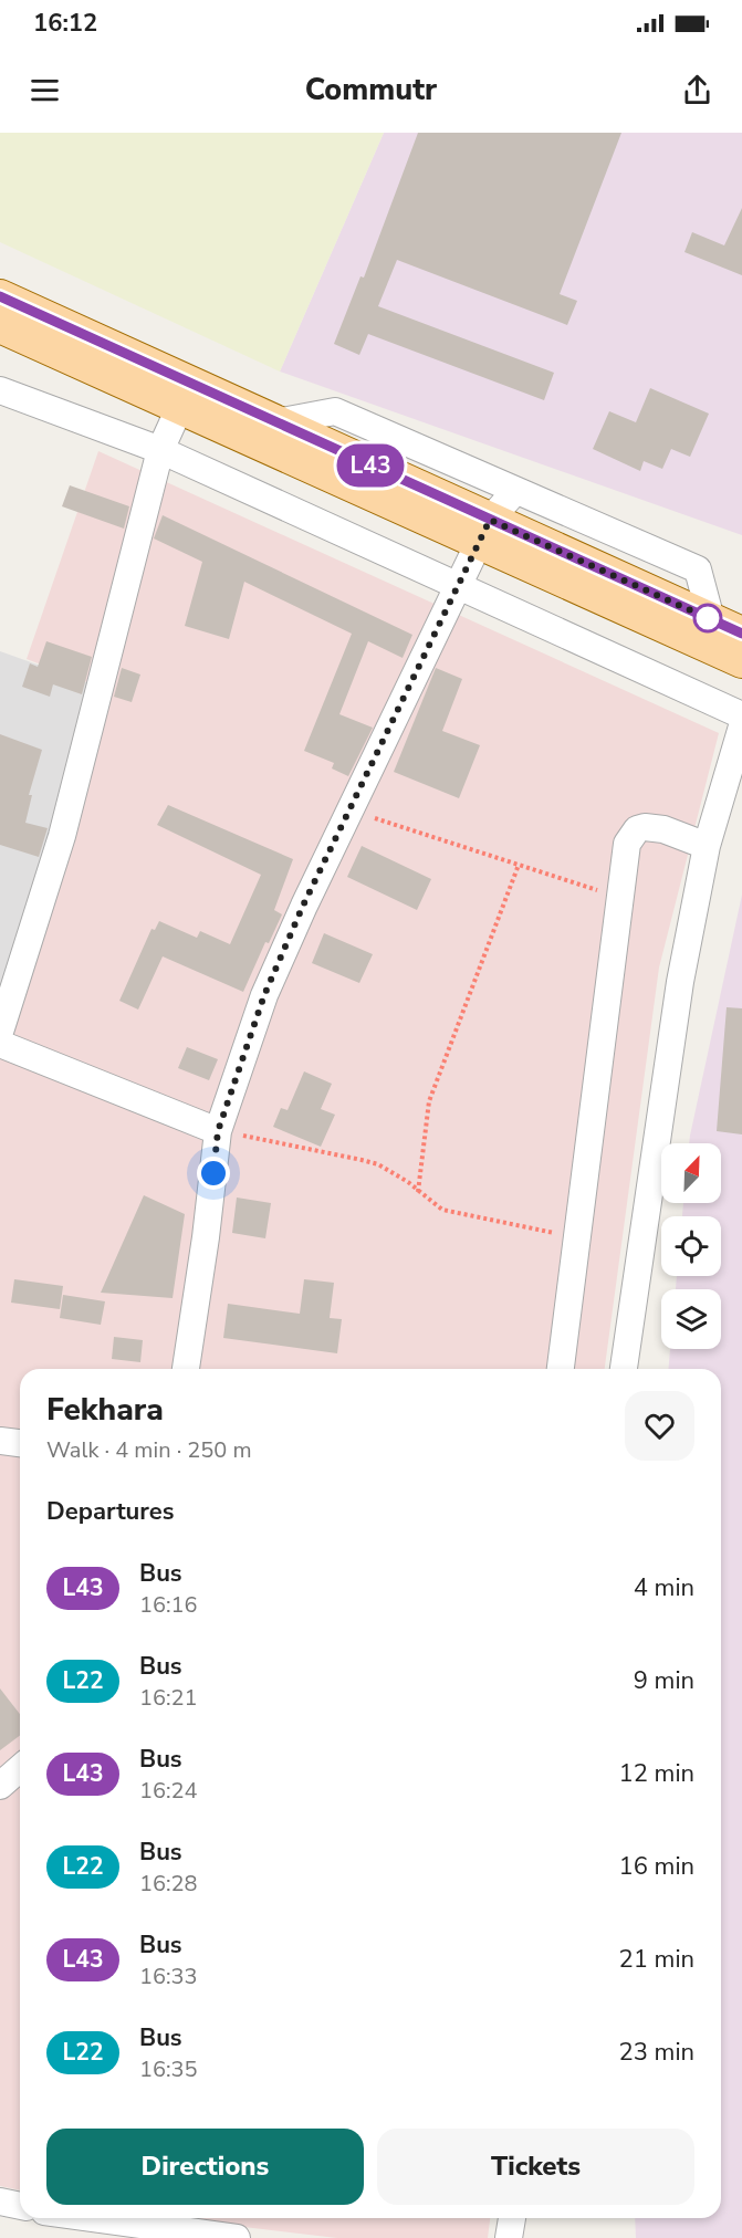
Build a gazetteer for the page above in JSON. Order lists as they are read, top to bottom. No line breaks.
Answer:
{"lines":["bus line L43"],"north":"top right","page":{"status":"16:12","header":"Commutr","on_map":"L43","heading":[["Fekhara","Walk · 4 min · 250 m"],"Departures"],"list":[{"mark":"L43","name":"Bus","note":"16:16","value":"4 min"},{"mark":"L22","name":"Bus","note":"16:21","value":"9 min"},{"mark":"L43","name":"Bus","note":"16:24","value":"12 min"},{"mark":"L22","name":"Bus","note":"16:28","value":"16 min"},{"mark":"L43","name":"Bus","note":"16:33","value":"21 min"},{"mark":"L22","name":"Bus","note":"16:35","value":"23 min"}],"buttons":["Directions","Tickets"]}}
